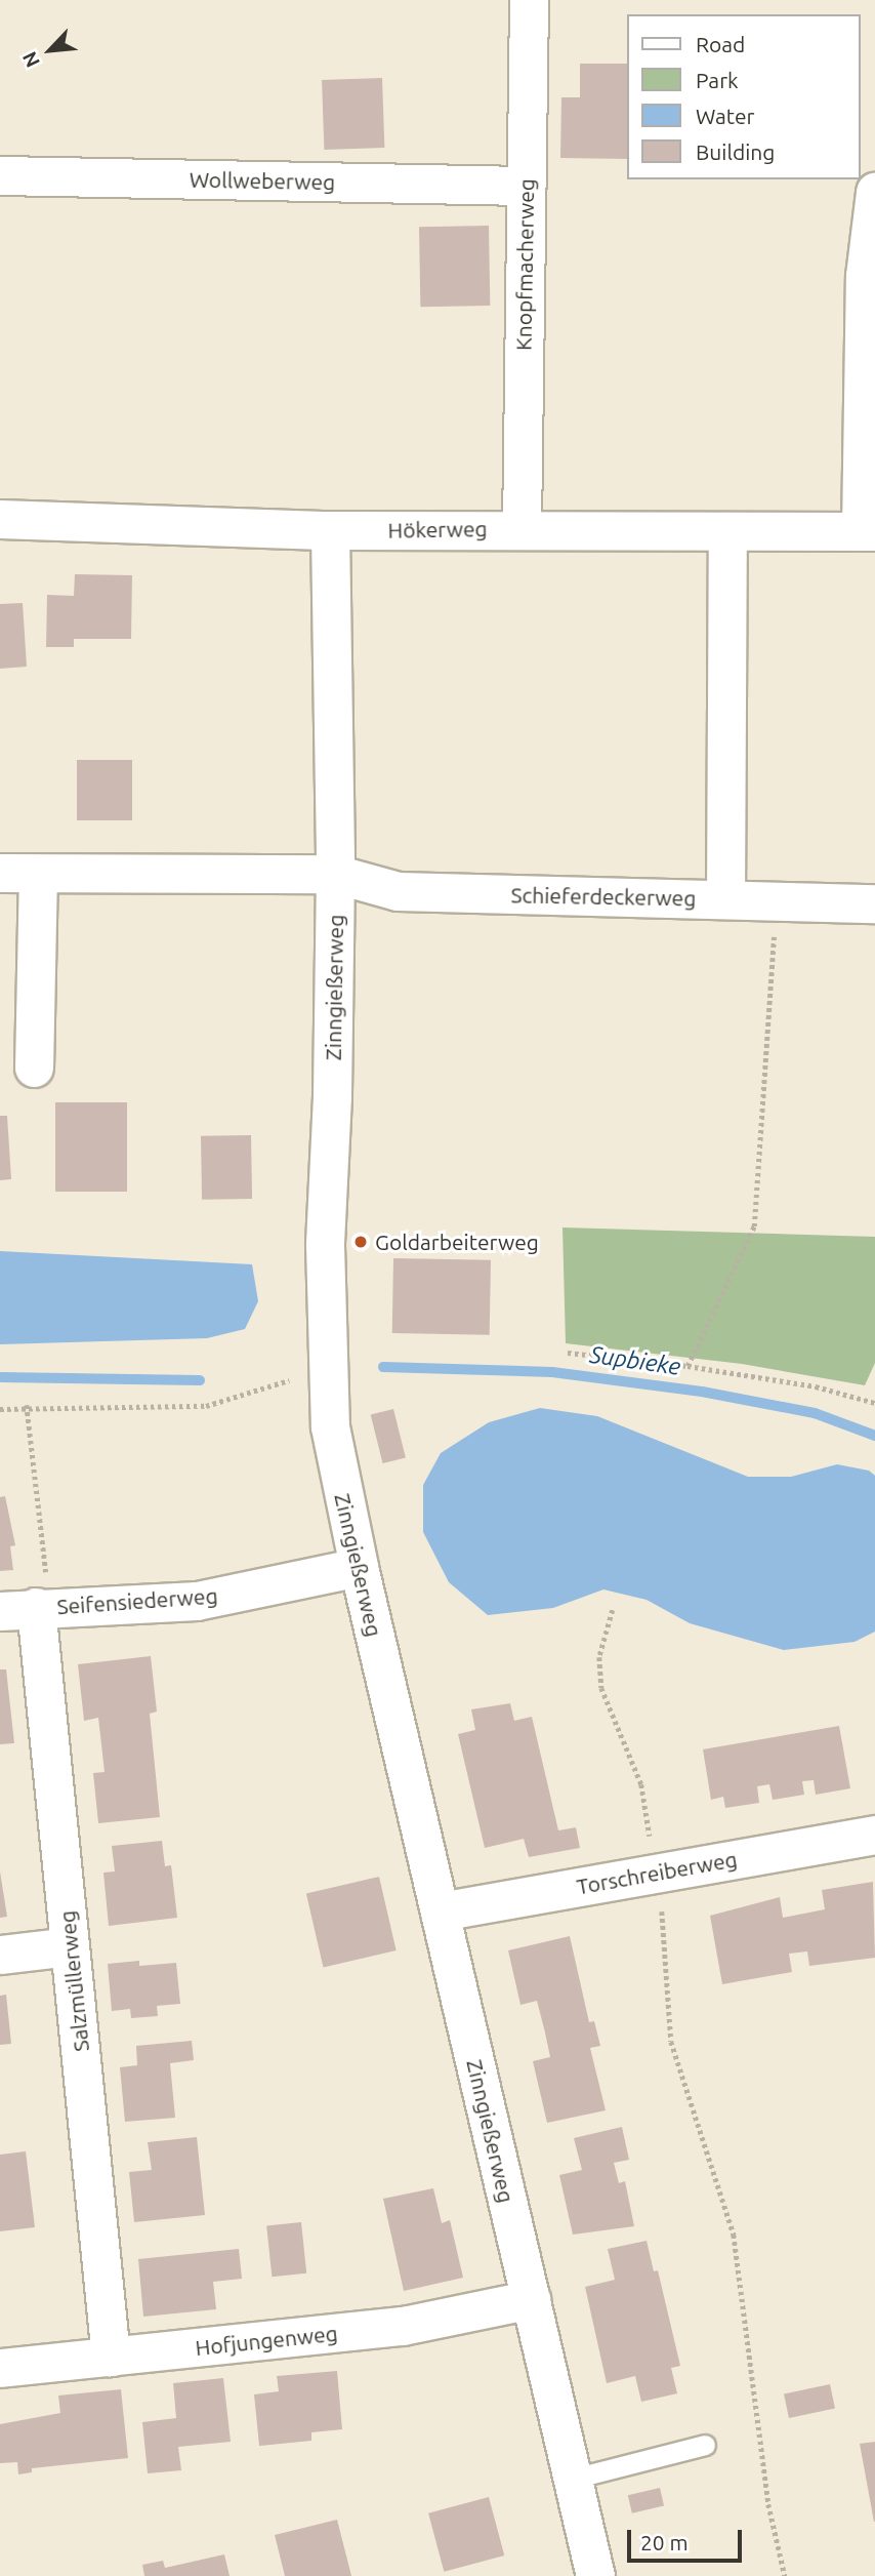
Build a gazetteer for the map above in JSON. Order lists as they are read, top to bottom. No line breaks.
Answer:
{"streets":{"street":["Wollweberweg","Knopfmacherweg","Hökerweg","Schieferdeckerweg","Zinngießerweg","Seifensiederweg","Torschreiberweg","Salzmüllerweg","Hofjungenweg"]},"crossings":[["Wollweberweg","Knopfmacherweg"],["Knopfmacherweg","Hökerweg"],["Hökerweg","Zinngießerweg"],["Schieferdeckerweg","Zinngießerweg"],["Zinngießerweg","Seifensiederweg"],["Zinngießerweg","Torschreiberweg"],["Zinngießerweg","Hofjungenweg"],["Seifensiederweg","Salzmüllerweg"],["Salzmüllerweg","Hofjungenweg"]],"water":["Supbieke"],"places":["Goldarbeiterweg"],"legend":["Road","Park","Water","Building"],"scale_bar":"20 m","north":"bottom left"}
